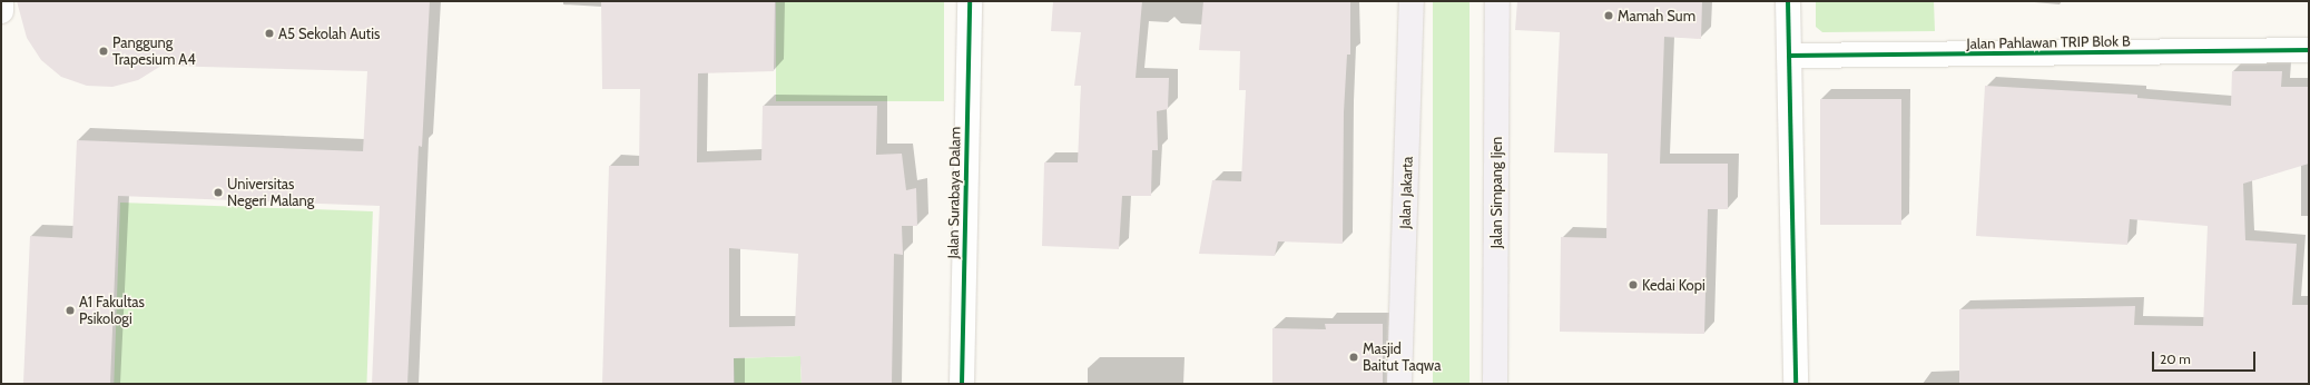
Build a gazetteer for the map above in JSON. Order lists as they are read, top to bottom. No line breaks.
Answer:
{"streets":{"main road":["Jalan Jakarta","Jalan Simpang Ijen"],"street":["Jalan Pahlawan TRIP Blok B","Jalan Surabaya Dalam"]},"places":["Mamah Sum","A5 Sekolah Autis","Panggung Trapesium A4","Universitas Negeri Malang","Kedai Kopi","A1 Fakultas Psikologi","Masjid Baitut Taqwa"],"scale_bar":"20 m"}
